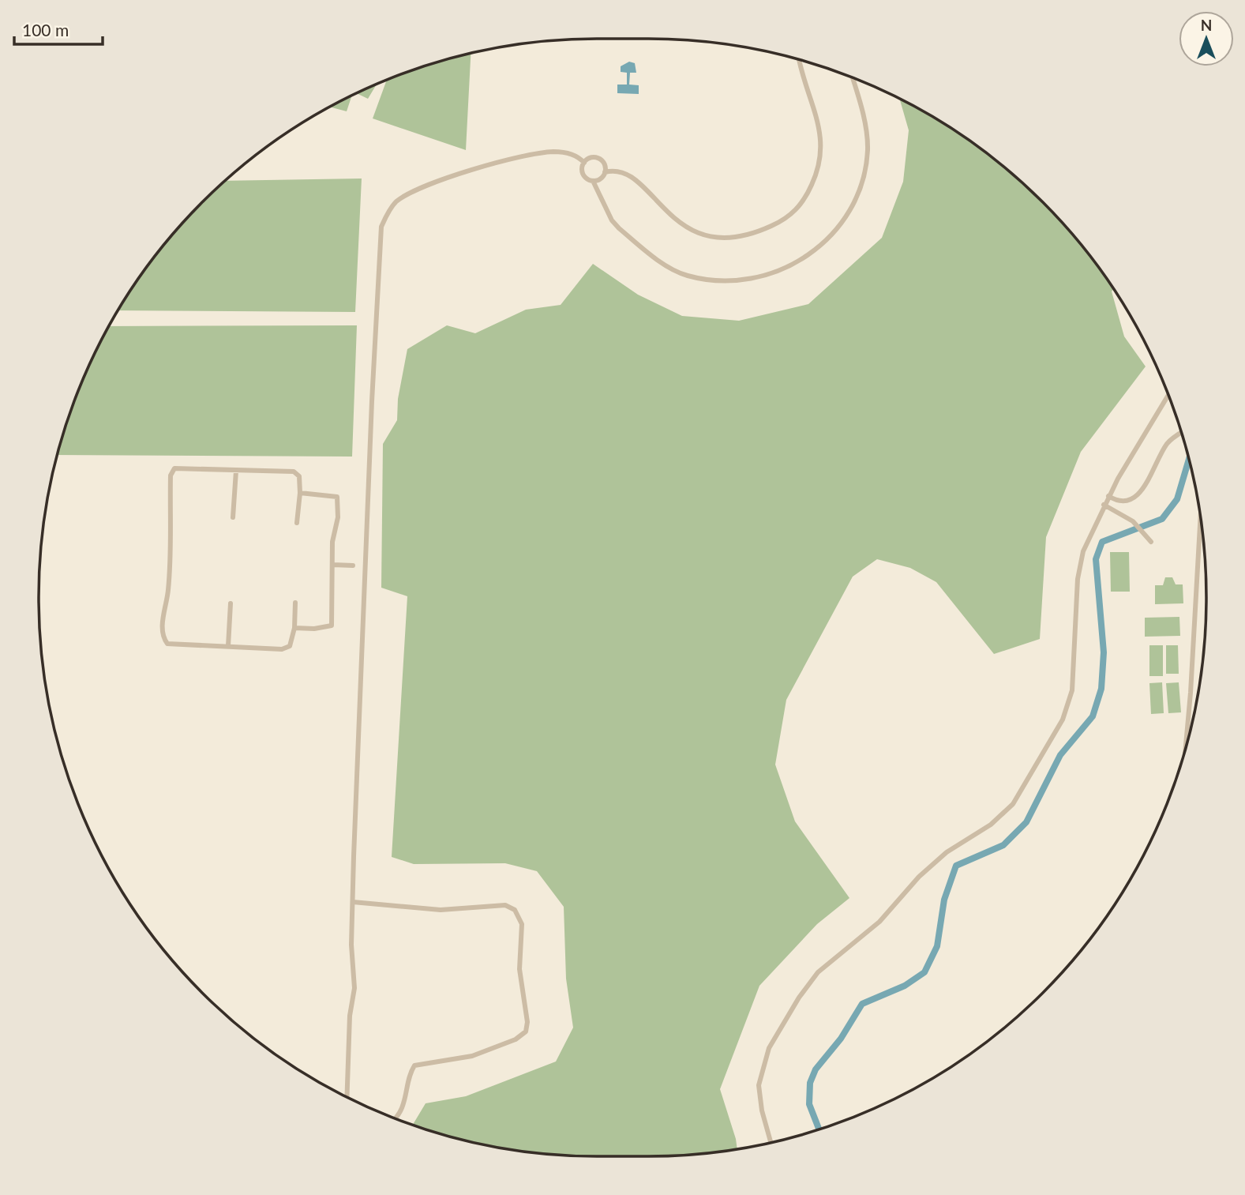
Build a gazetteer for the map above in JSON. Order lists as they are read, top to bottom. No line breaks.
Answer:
{"scale_bar":"100 m","north":"top"}
